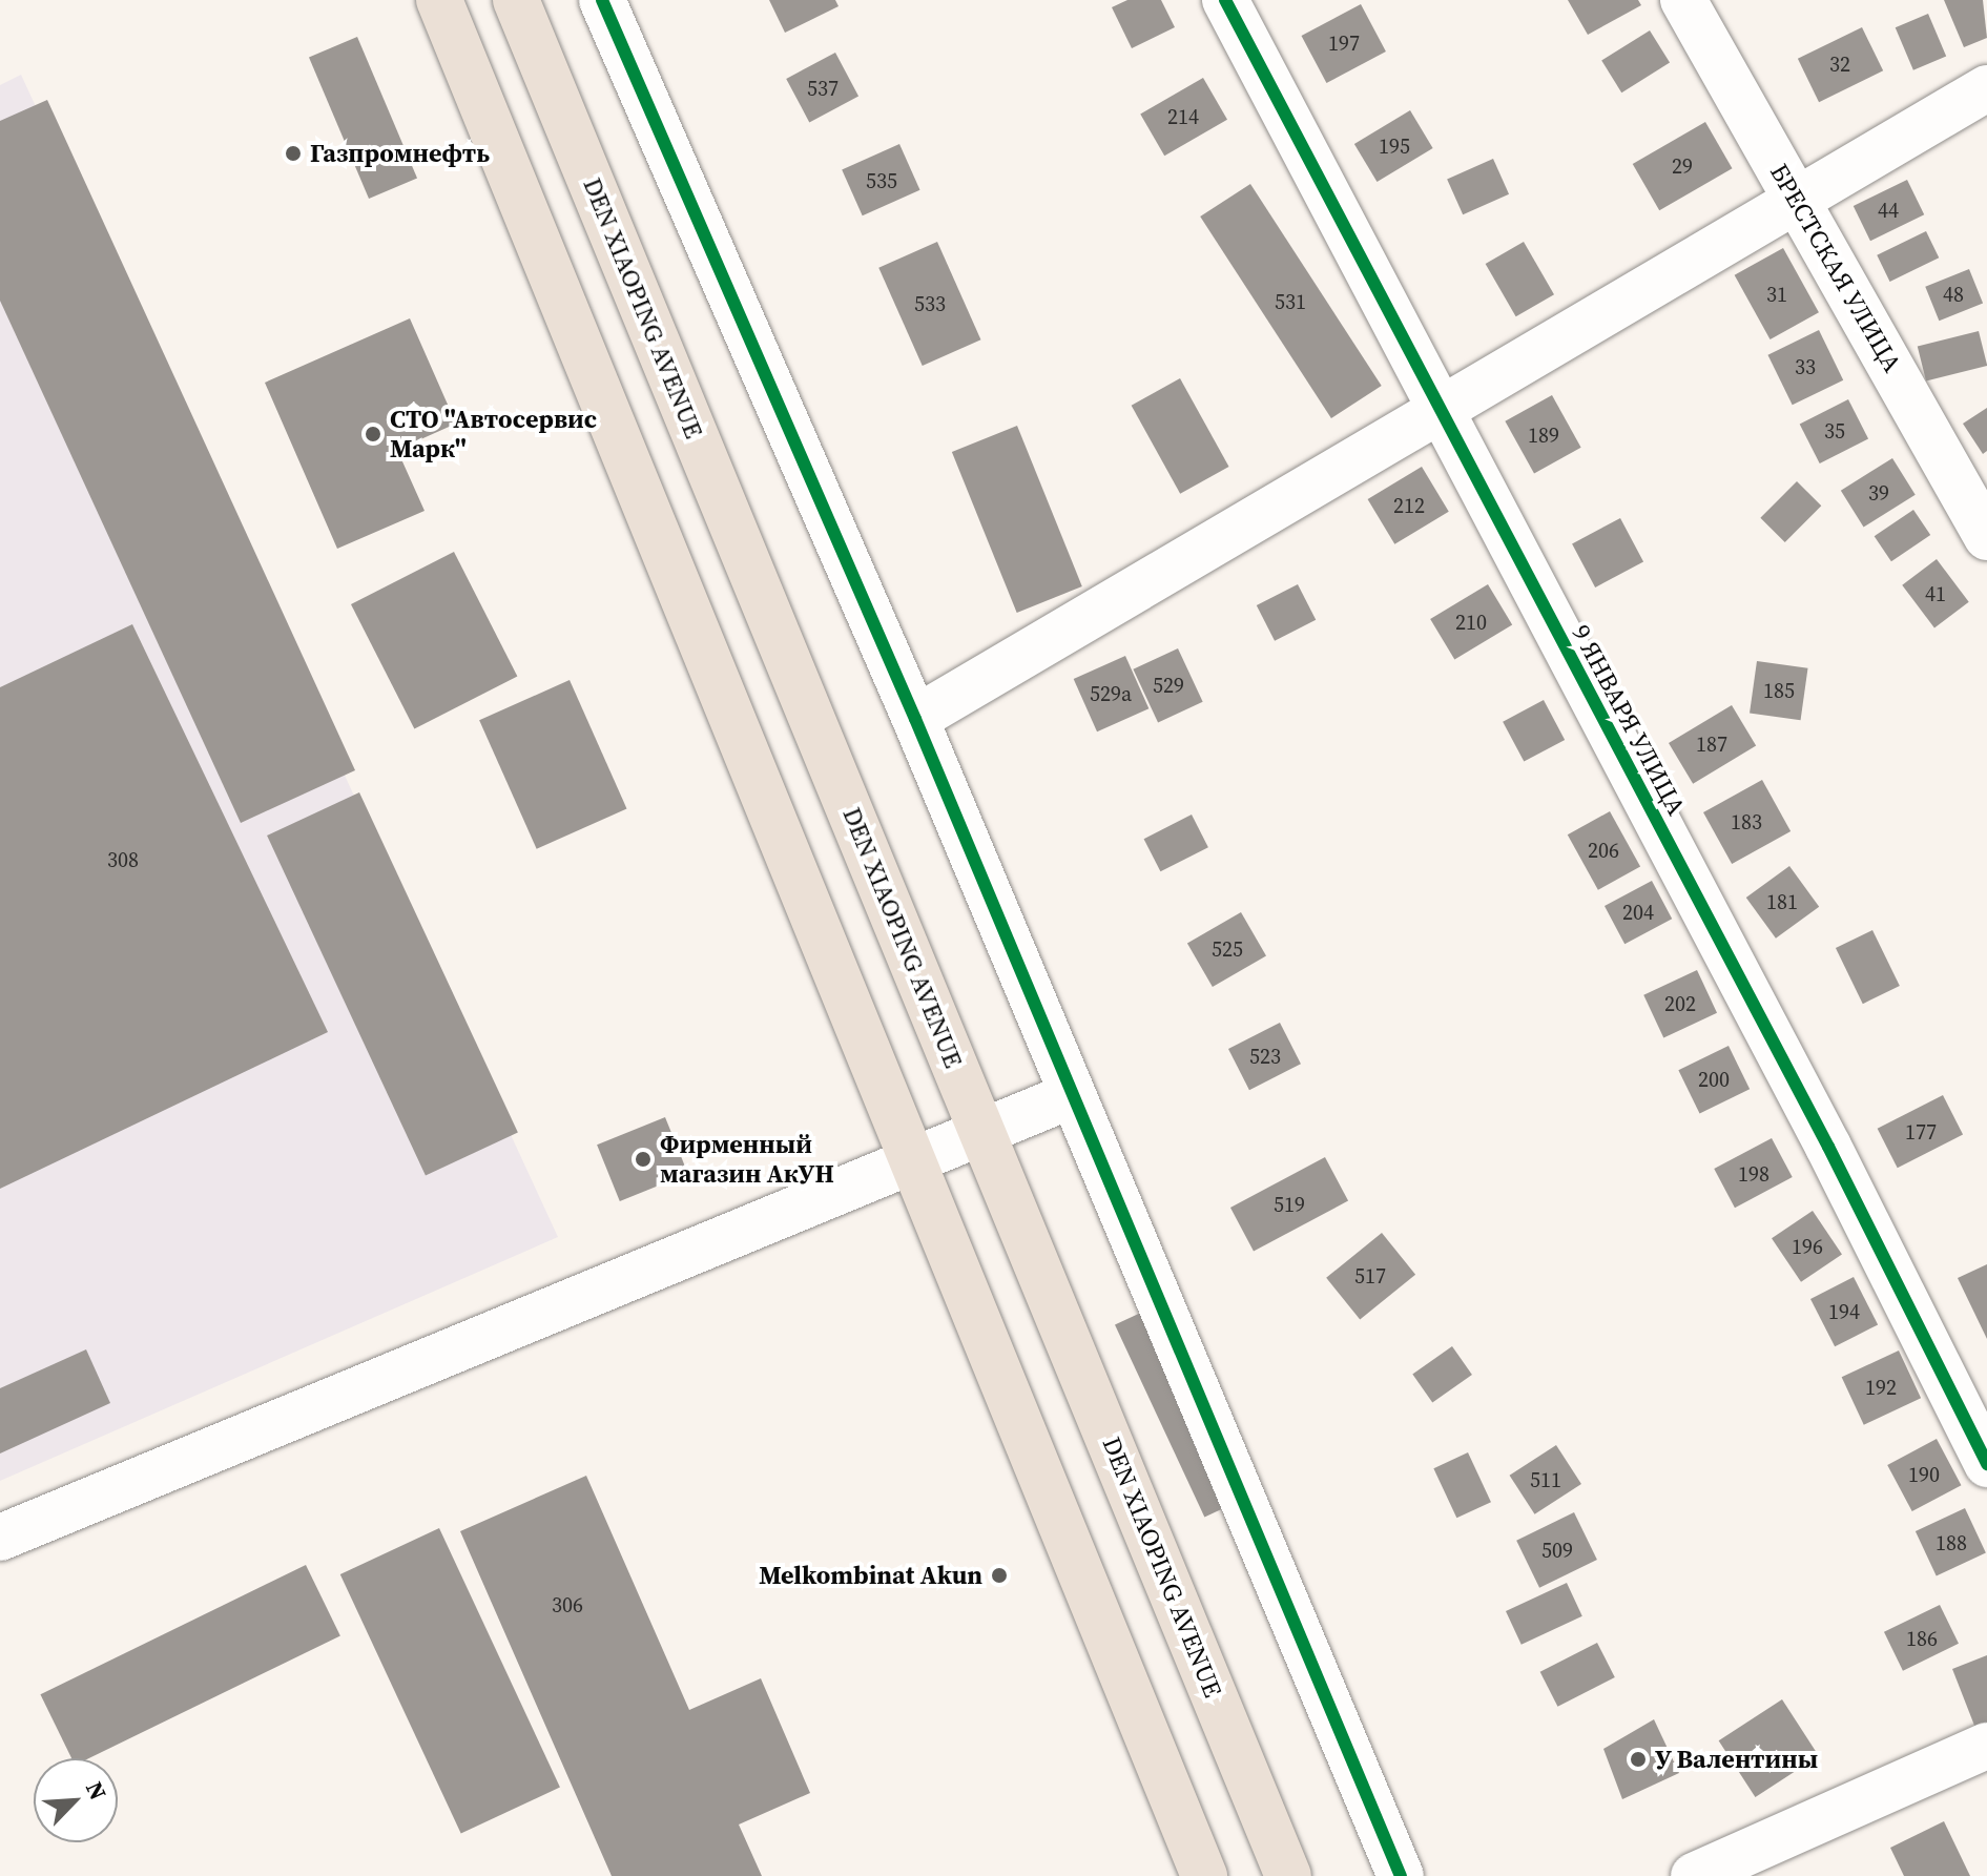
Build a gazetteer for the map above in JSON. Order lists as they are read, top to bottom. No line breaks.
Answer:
{"streets":{"main road":["DEN XIAOPING AVENUE"],"street":["БРЕСТСКАЯ УЛИЦА","9 ЯНВАРЯ УЛИЦА"]},"places":["Газпромнефть","СТО ''Автосервис Марк''","Фирменный магазин АкУН","Melkombinat Akun","У Валентины"],"house_numbers":["197","32","537","214","195","29","535","44","31","48","531","533","33","35","189","39","212","41","210","529","185","529а","187","183","206","308","181","204","525","202","523","200","177","198","519","196","517","194","192","190","511","188","509","306","186"],"north":"top right"}
